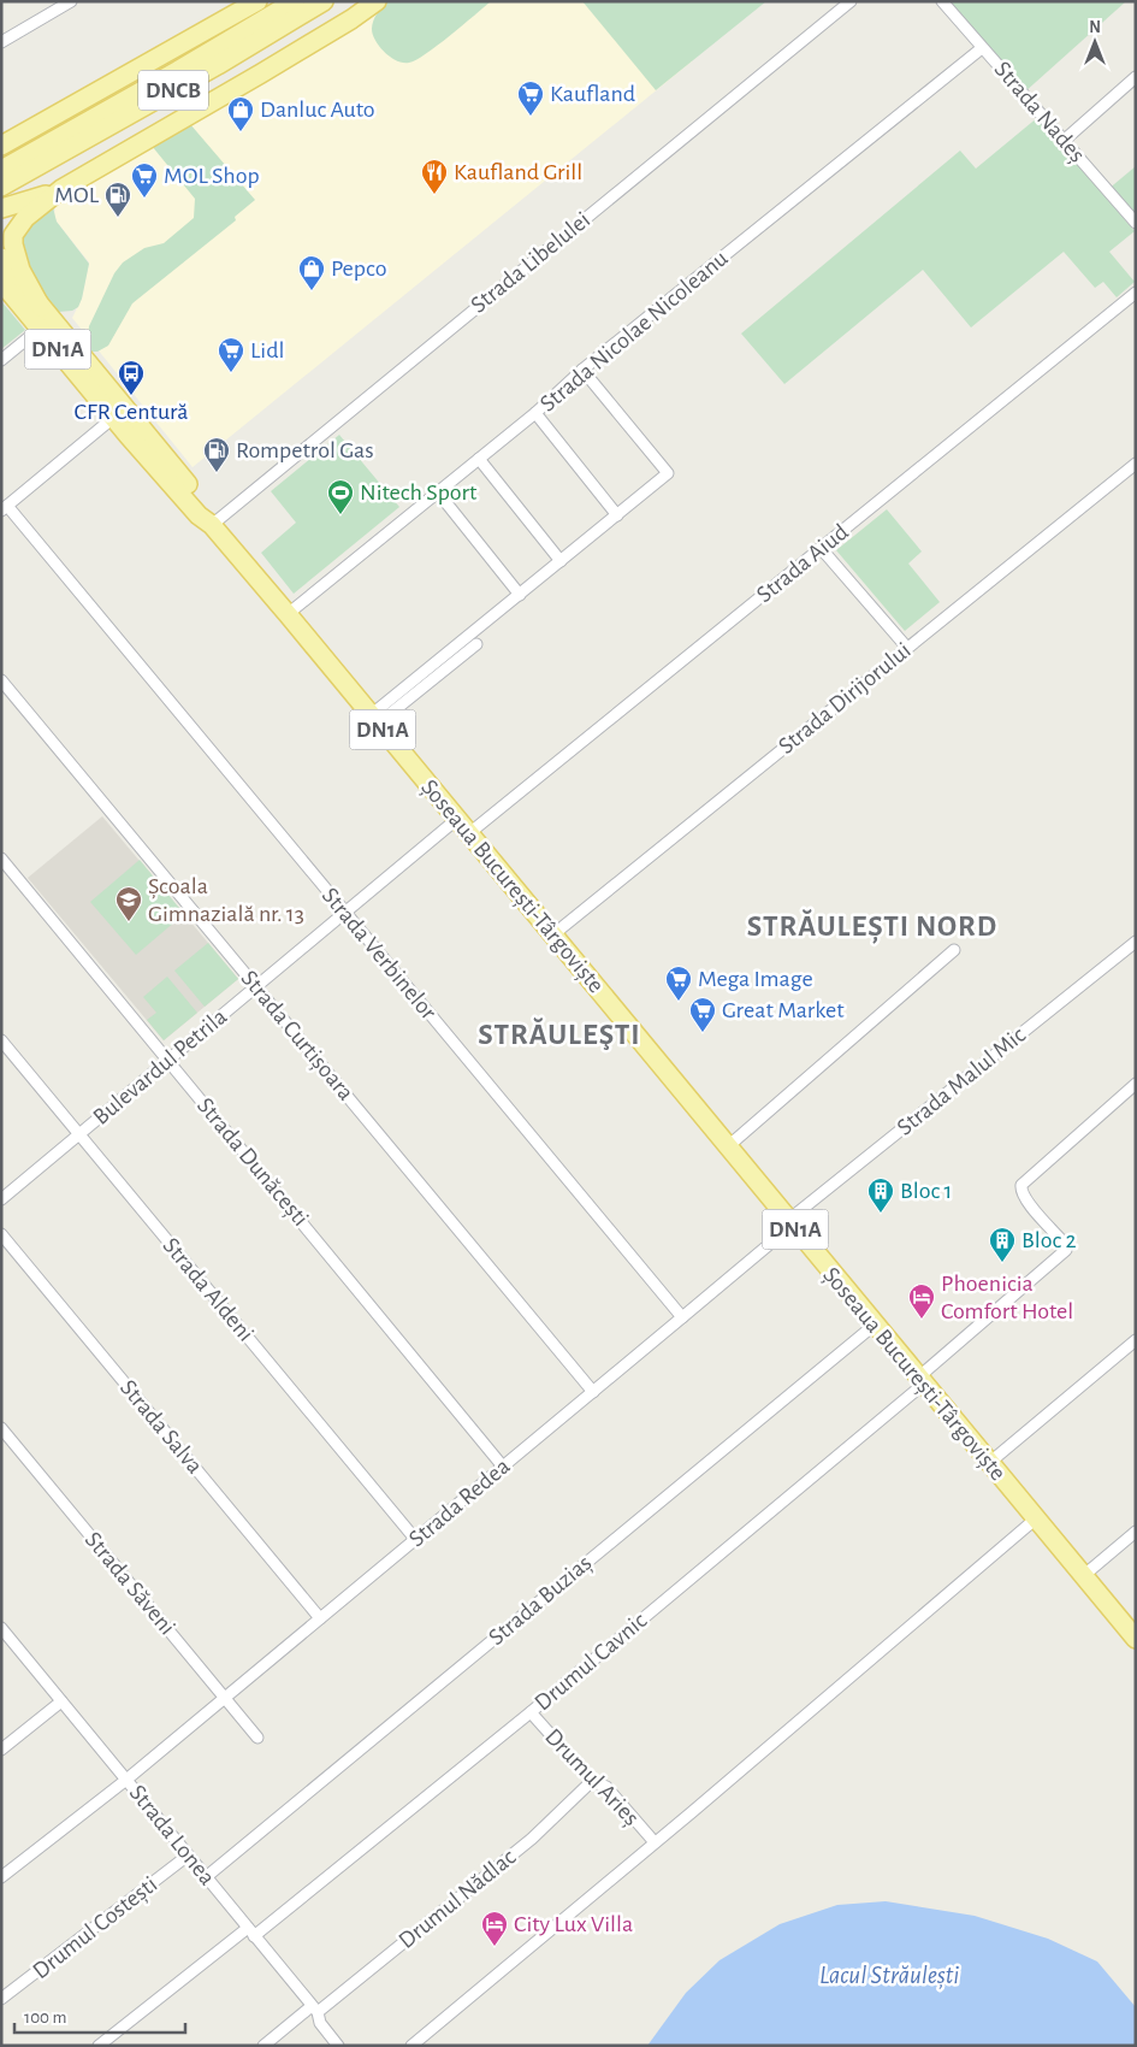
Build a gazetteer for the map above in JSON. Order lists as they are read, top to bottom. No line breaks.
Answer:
{"streets":{"main road":["DNCB","DN1A","Șoseaua București-Târgoviște"],"street":["Strada Nadeș","Strada Libelulei","Strada Nicolae Nicoleanu","Strada Aiud","Strada Dirijorului","Strada Verbinelor","Strada Curtișoara","Bulevardul Petrila","Strada Malul Mic","Strada Dunăcești","Strada Aldeni","Strada Salva","Strada Redea","Strada Săveni","Strada Buziaș","Drumul Cavnic","Drumul Arieș","Strada Lonea","Drumul Nădlac","Drumul Costești"]},"crossings":[["Strada Nadeș","Strada Nicolae Nicoleanu"],["Strada Libelulei","Șoseaua București-Târgoviște"],["Strada Nicolae Nicoleanu","Șoseaua București-Târgoviște"],["Strada Aiud","Șoseaua București-Târgoviște"],["Strada Dirijorului","Șoseaua București-Târgoviște"],["Șoseaua București-Târgoviște","Bulevardul Petrila"],["Șoseaua București-Târgoviște","Strada Malul Mic"],["Șoseaua București-Târgoviște","Strada Redea"],["Șoseaua București-Târgoviște","Strada Buziaș"],["Șoseaua București-Târgoviște","Drumul Cavnic"],["Strada Verbinelor","Bulevardul Petrila"],["Strada Verbinelor","Strada Redea"],["Strada Curtișoara","Bulevardul Petrila"],["Strada Curtișoara","Strada Redea"],["Bulevardul Petrila","Strada Dunăcești"],["Bulevardul Petrila","Strada Aldeni"],["Strada Malul Mic","Strada Redea"],["Strada Dunăcești","Strada Redea"],["Strada Aldeni","Strada Redea"],["Strada Salva","Strada Redea"],["Strada Redea","Strada Săveni"],["Strada Redea","Strada Lonea"],["Strada Buziaș","Strada Lonea"],["Drumul Cavnic","Drumul Arieș"],["Drumul Cavnic","Strada Lonea"],["Drumul Arieș","Drumul Nădlac"],["Strada Lonea","Drumul Nădlac"],["Strada Lonea","Drumul Costești"]],"districts":["STRĂULEȘTI NORD","STRĂULEŞTI"],"water":["Lacul Străulești"],"places":{"supermarket":["Kaufland","MOL Shop","Lidl","Mega Image","Great Market"],"shop":["Danluc Auto","Pepco"],"restaurant":["Kaufland Grill"],"fuel station":["MOL","Rompetrol Gas"],"bus stop":["CFR Centură"],"sports":["Nitech Sport"],"school or university":["Școala Gimnazială nr. 13"],"building":["Bloc 1","Bloc 2"],"hotel":["Phoenicia Comfort Hotel","City Lux Villa"]},"scale_bar":"100 m","north":"top"}
